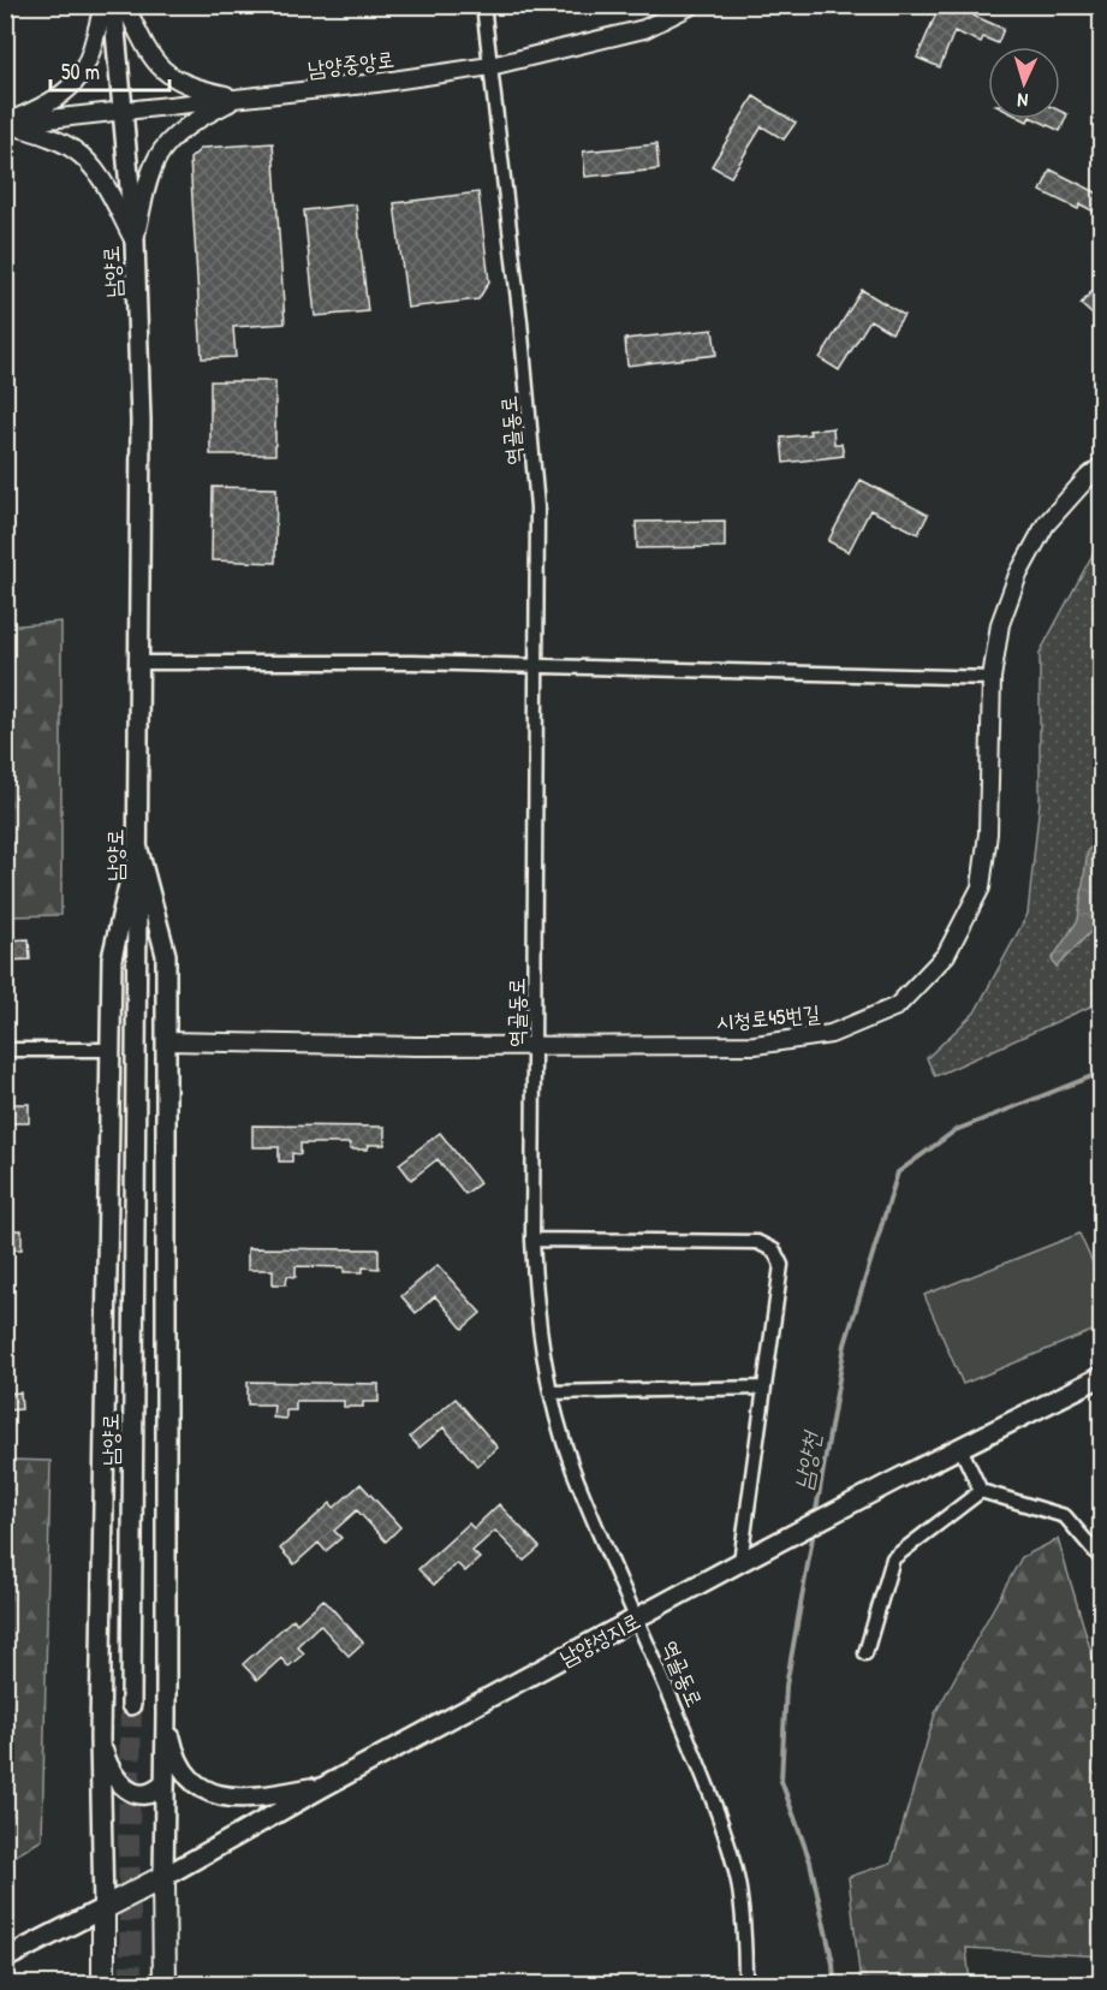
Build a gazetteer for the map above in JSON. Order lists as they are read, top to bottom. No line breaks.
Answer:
{"streets":{"main road":["남양로","남양성지로"],"street":["남양중앙로","역골동로","시청로45번길"]},"crossings":[["남양중앙로","남양로"],["남양중앙로","역골동로"],["역골동로","시청로45번길"],["역골동로","남양성지로"]],"water":["남양천"],"scale_bar":"50 m","north":"bottom"}
